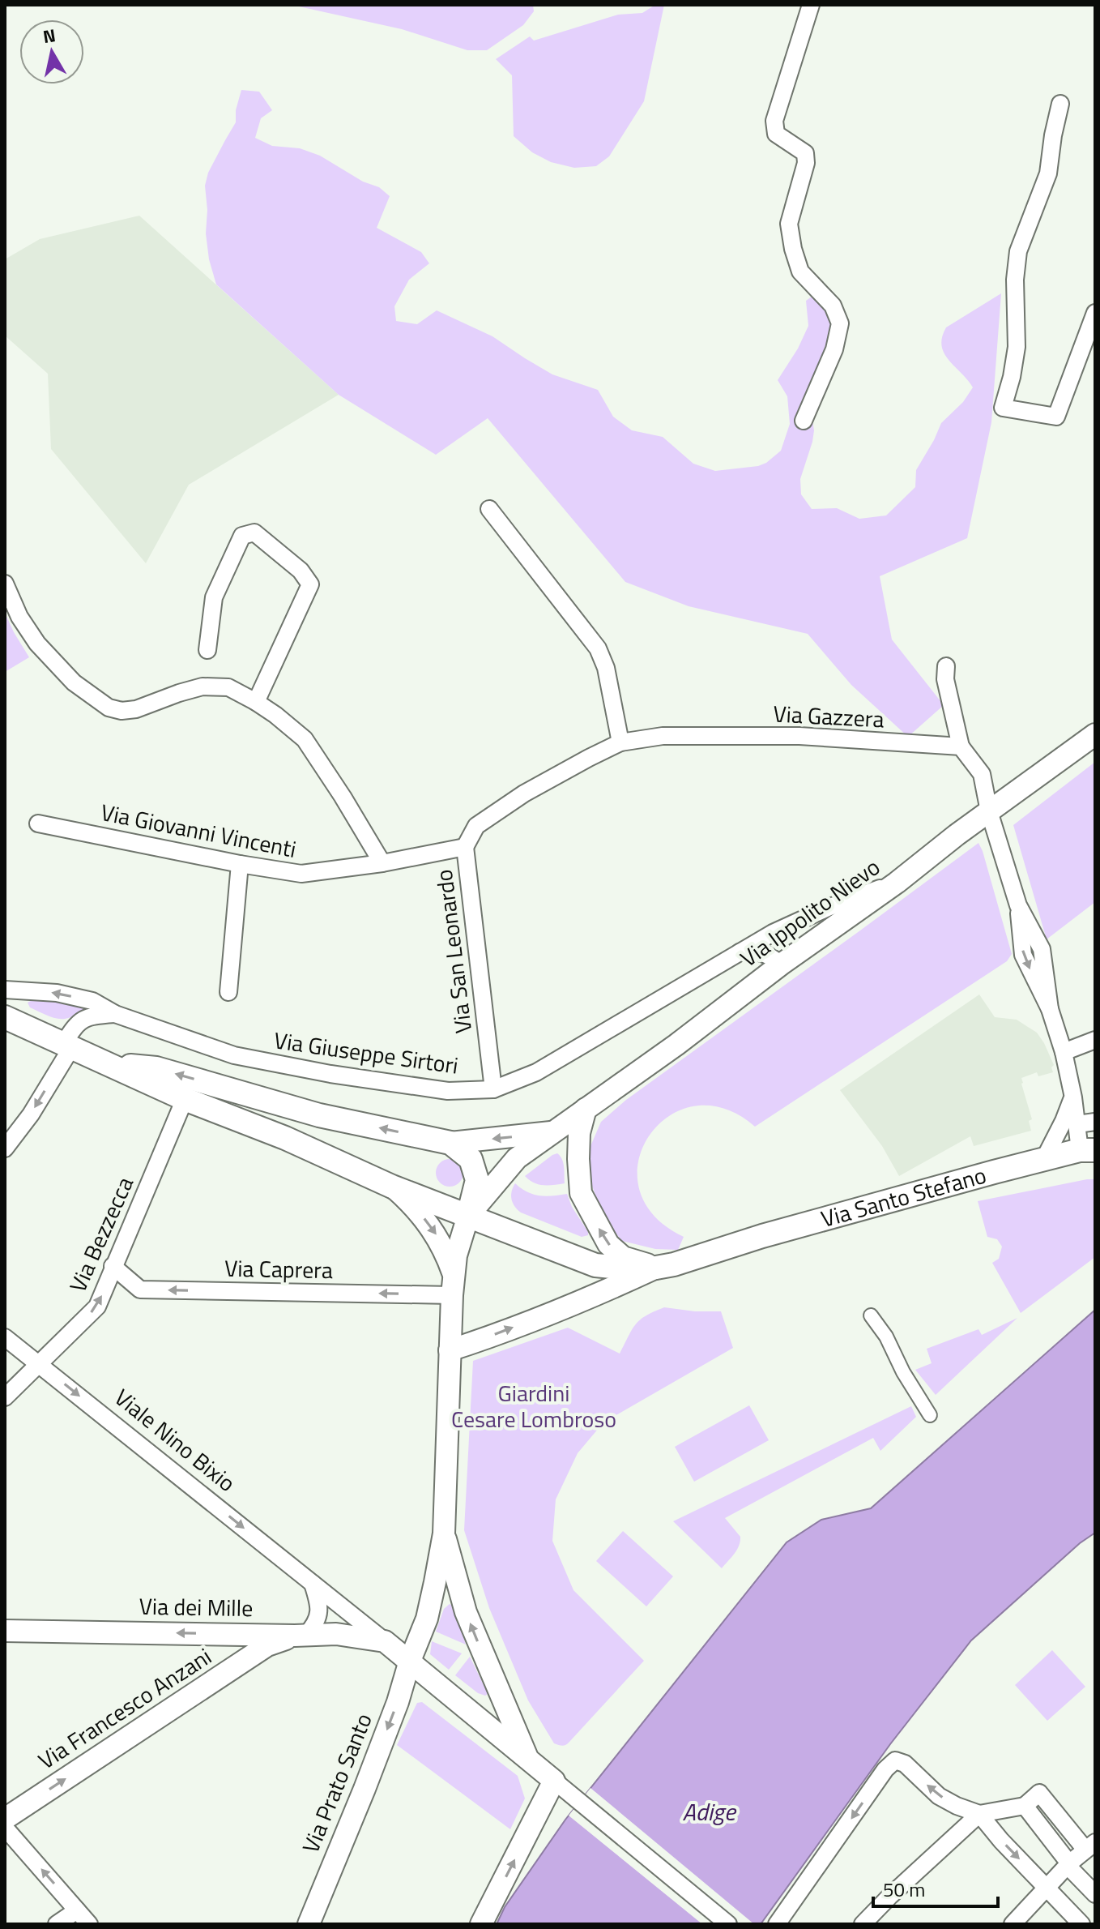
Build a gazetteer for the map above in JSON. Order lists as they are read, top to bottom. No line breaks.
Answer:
{"streets":{"main road":["Via Santo Stefano"],"street":["Via Gazzera","Via Giovanni Vincenti","Via Ippolito Nievo","Via San Leonardo","Via Giuseppe Sirtori","Via Bezzecca","Via Caprera","Viale Nino Bixio","Via dei Mille","Via Francesco Anzani","Via Prato Santo"]},"crossings":[["Via Gazzera","Via Giovanni Vincenti"],["Via Gazzera","Via San Leonardo"],["Via Giovanni Vincenti","Via San Leonardo"],["Via Ippolito Nievo","Via Giuseppe Sirtori"],["Via Ippolito Nievo","Via Santo Stefano"],["Via San Leonardo","Via Giuseppe Sirtori"],["Via Giuseppe Sirtori","Via Santo Stefano"],["Via Santo Stefano","Via Bezzecca"],["Via Bezzecca","Via Caprera"],["Via Bezzecca","Viale Nino Bixio"],["Viale Nino Bixio","Via dei Mille"],["Viale Nino Bixio","Via Prato Santo"],["Via dei Mille","Via Francesco Anzani"]],"one_way":["Via Caprera","Viale Nino Bixio","Via dei Mille","Via Francesco Anzani"],"water":["Adige"],"parks":["Giardini Cesare Lombroso"],"scale_bar":"50 m","north":"top"}
